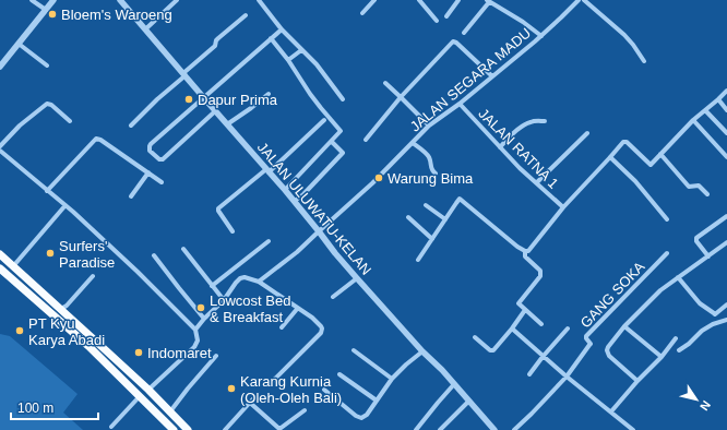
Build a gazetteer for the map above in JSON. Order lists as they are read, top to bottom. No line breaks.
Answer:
{"streets":{"street":["JALAN SEGARA MADU","JALAN RATNA 1","JALAN ULUWATU-KELAN","GANG SOKA"]},"crossings":[["JALAN SEGARA MADU","JALAN RATNA 1"],["JALAN SEGARA MADU","JALAN ULUWATU-KELAN"]],"places":["Bloem's Waroeng","Dapur Prima","Warung Bima","Surfers' Paradise","Lowcost Bed & Breakfast","PT Kyu Karya Abadi","Indomaret","Karang Kurnia (Oleh-Oleh Bali)"],"scale_bar":"100 m","north":"bottom right"}
